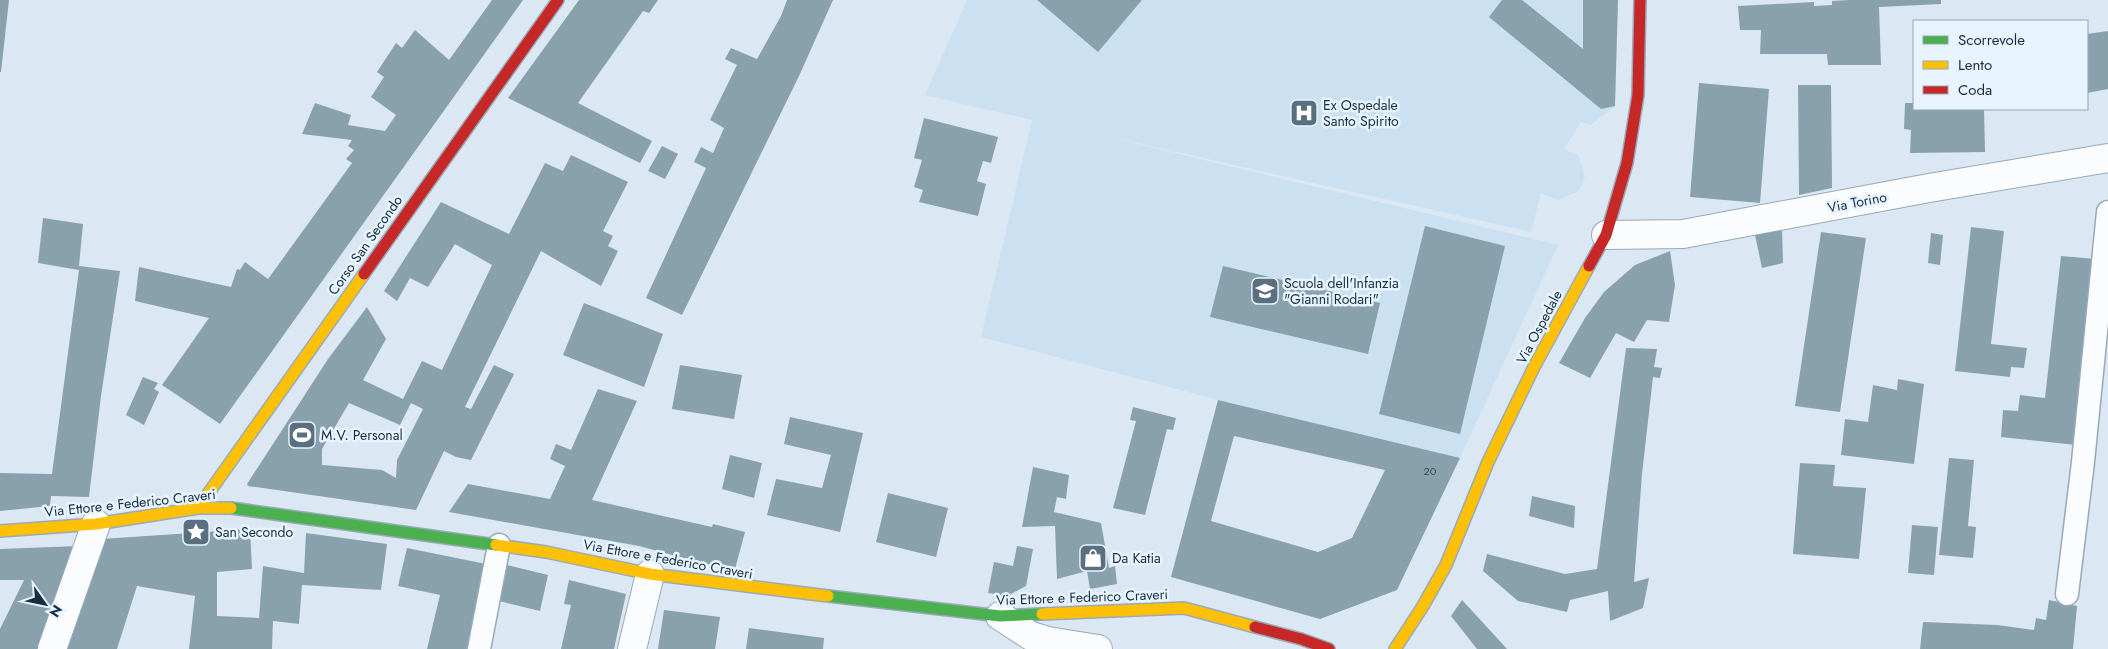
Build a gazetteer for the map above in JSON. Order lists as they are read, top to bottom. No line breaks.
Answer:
{"streets":{"street":["Via Torino","Corso San Secondo","Via Ospedale","Via Ettore e Federico Craveri"]},"crossings":[["Via Torino","Via Ospedale"],["Corso San Secondo","Via Ettore e Federico Craveri"]],"places":{"hospital":["Ex Ospedale Santo Spirito"],"school or university":["Scuola dell'Infanzia \"Gianni Rodari\""],"sports":["M.V. Personal"],"place":["San Secondo"],"shop":["Da Katia"]},"house_numbers":["20"],"legend":["Scorrevole","Lento","Coda"],"north":"bottom right"}
